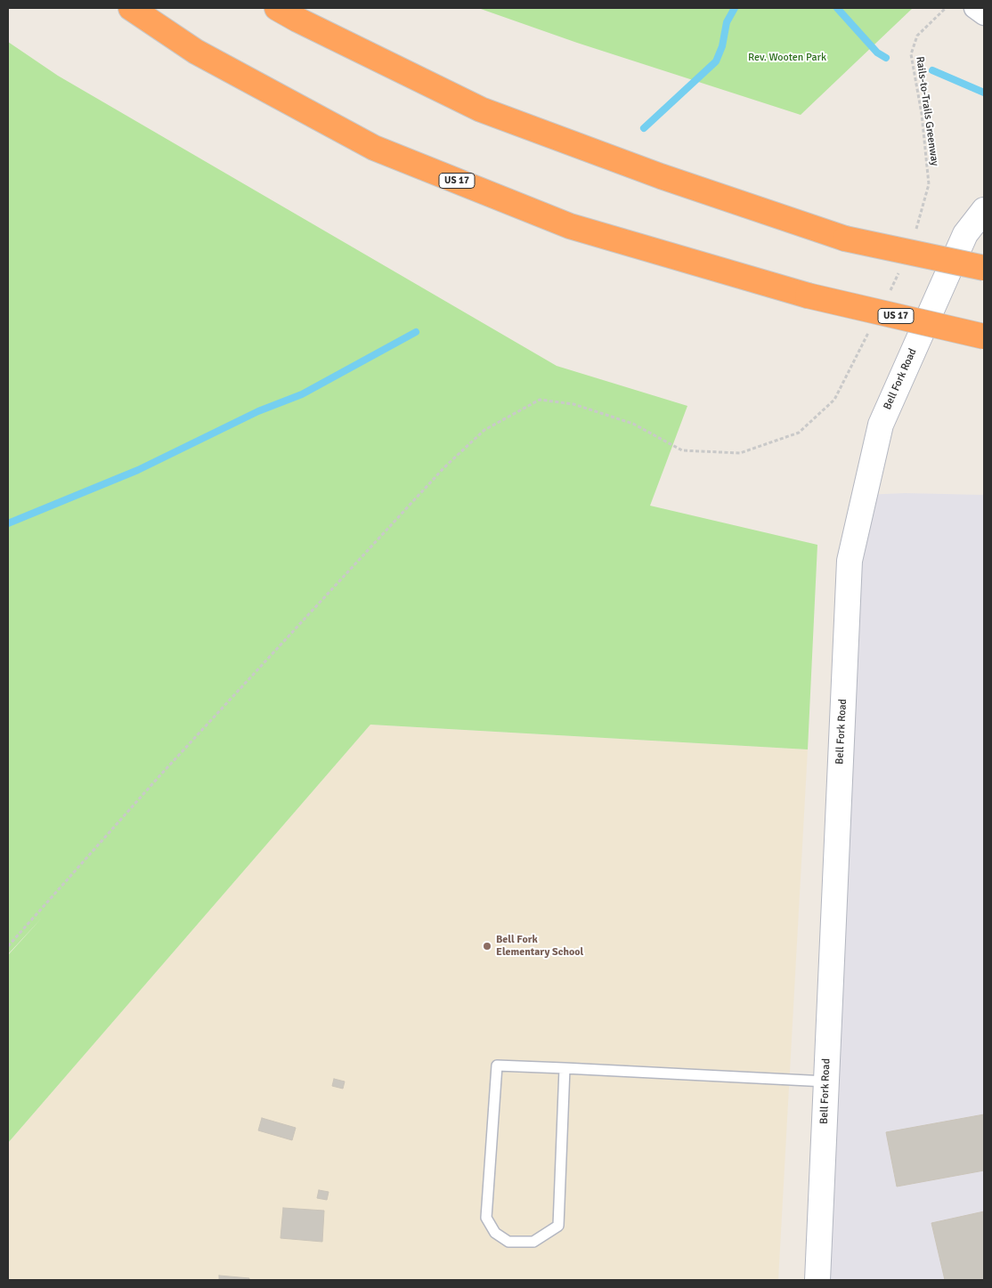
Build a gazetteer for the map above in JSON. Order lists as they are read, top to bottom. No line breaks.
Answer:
{"streets":{"highway":["US 17"],"main road":["Bell Fork Road"],"path":["Rails-to-Trails Greenway"]},"parks":["Rev. Wooten Park"],"places":["Bell Fork Elementary School"]}
